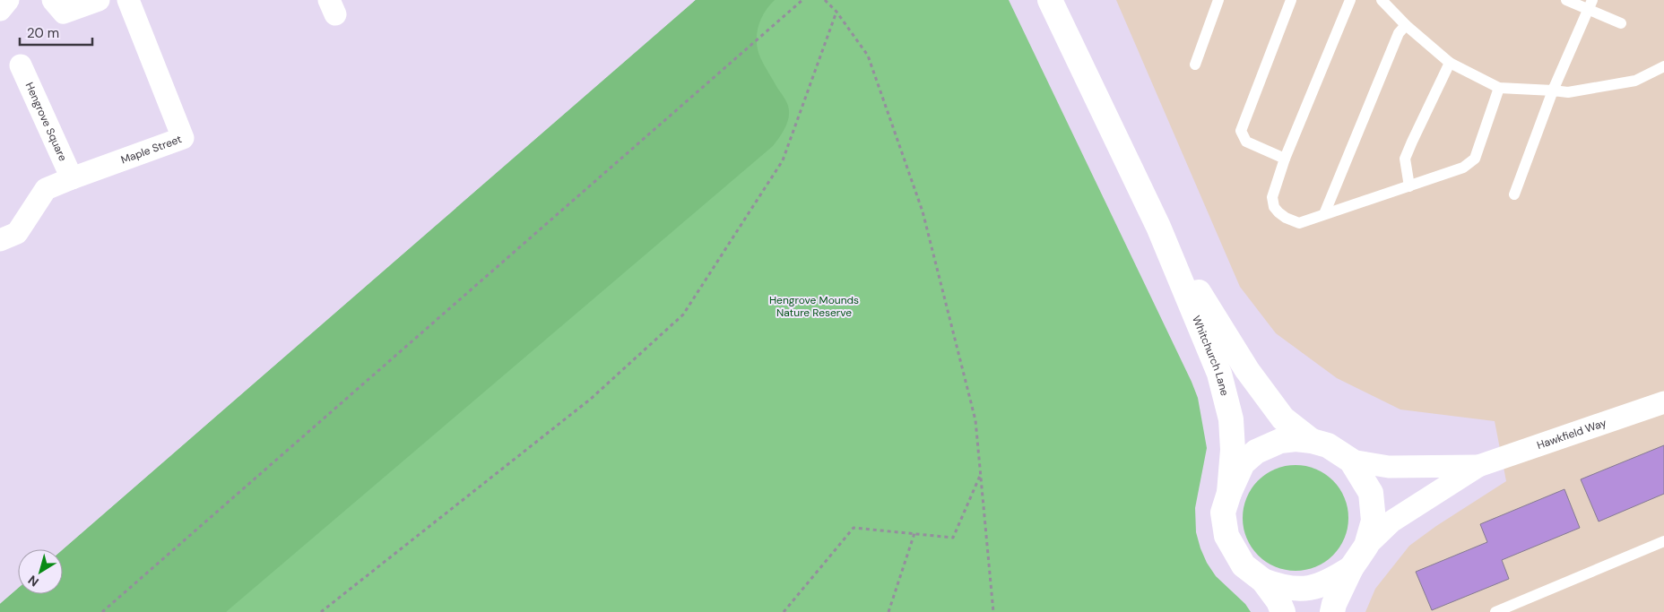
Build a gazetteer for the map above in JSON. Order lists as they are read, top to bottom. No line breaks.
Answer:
{"streets":{"street":["Hengrove Square","Maple Street","Whitchurch Lane","Hawkfield Way"]},"crossings":[["Hengrove Square","Maple Street"],["Whitchurch Lane","Hawkfield Way"]],"parks":["Hengrove Mounds Nature Reserve"],"scale_bar":"20 m","north":"bottom left"}
